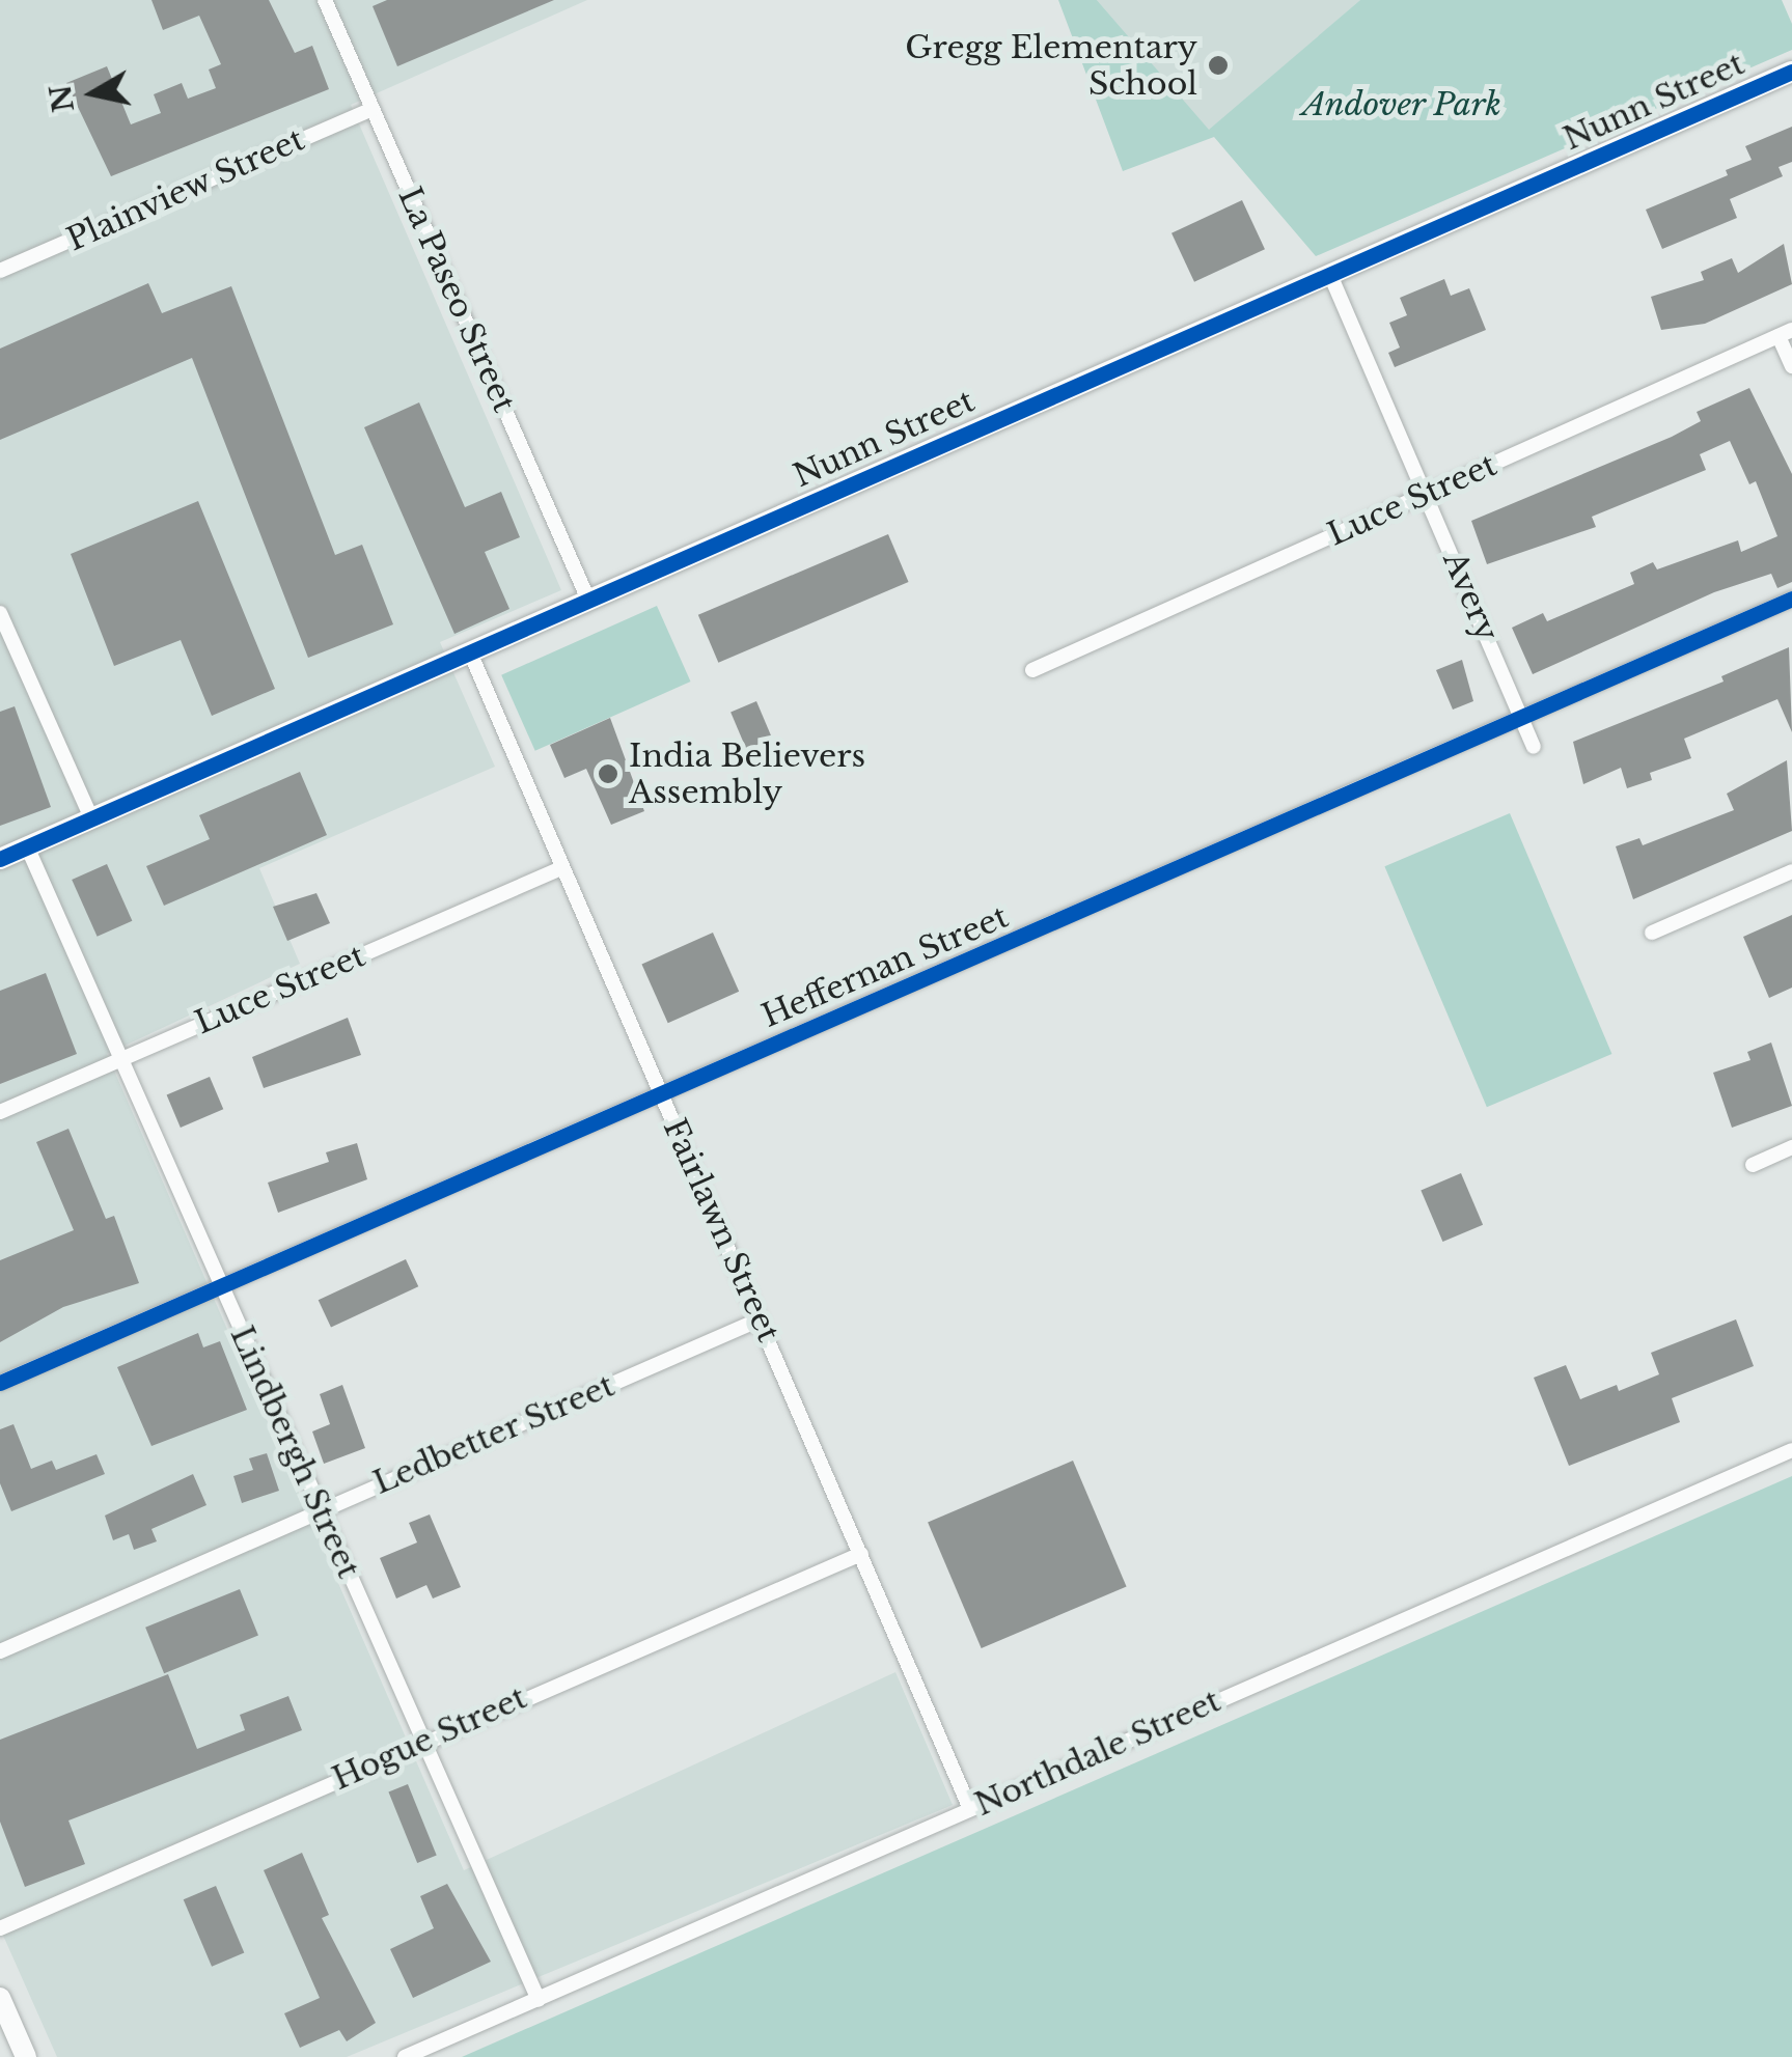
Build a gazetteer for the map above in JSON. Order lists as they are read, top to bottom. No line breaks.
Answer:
{"streets":{"street":["Nunn Street","Plainview Street","La Paseo Street","Luce Street","Avery","Heffernan Street","Fairlawn Street","Ledbetter Street","Lindbergh Street","Hogue Street","Northdale Street"]},"crossings":[["Nunn Street","La Paseo Street"],["Nunn Street","Avery"],["Nunn Street","Fairlawn Street"],["Nunn Street","Lindbergh Street"],["Plainview Street","La Paseo Street"],["Luce Street","Avery"],["Luce Street","Fairlawn Street"],["Luce Street","Lindbergh Street"],["Avery","Heffernan Street"],["Heffernan Street","Fairlawn Street"],["Heffernan Street","Lindbergh Street"],["Fairlawn Street","Ledbetter Street"],["Fairlawn Street","Hogue Street"],["Fairlawn Street","Northdale Street"],["Ledbetter Street","Lindbergh Street"],["Lindbergh Street","Hogue Street"],["Lindbergh Street","Northdale Street"]],"parks":["Andover Park"],"places":["Gregg Elementary School","India Believers Assembly"],"north":"left"}
